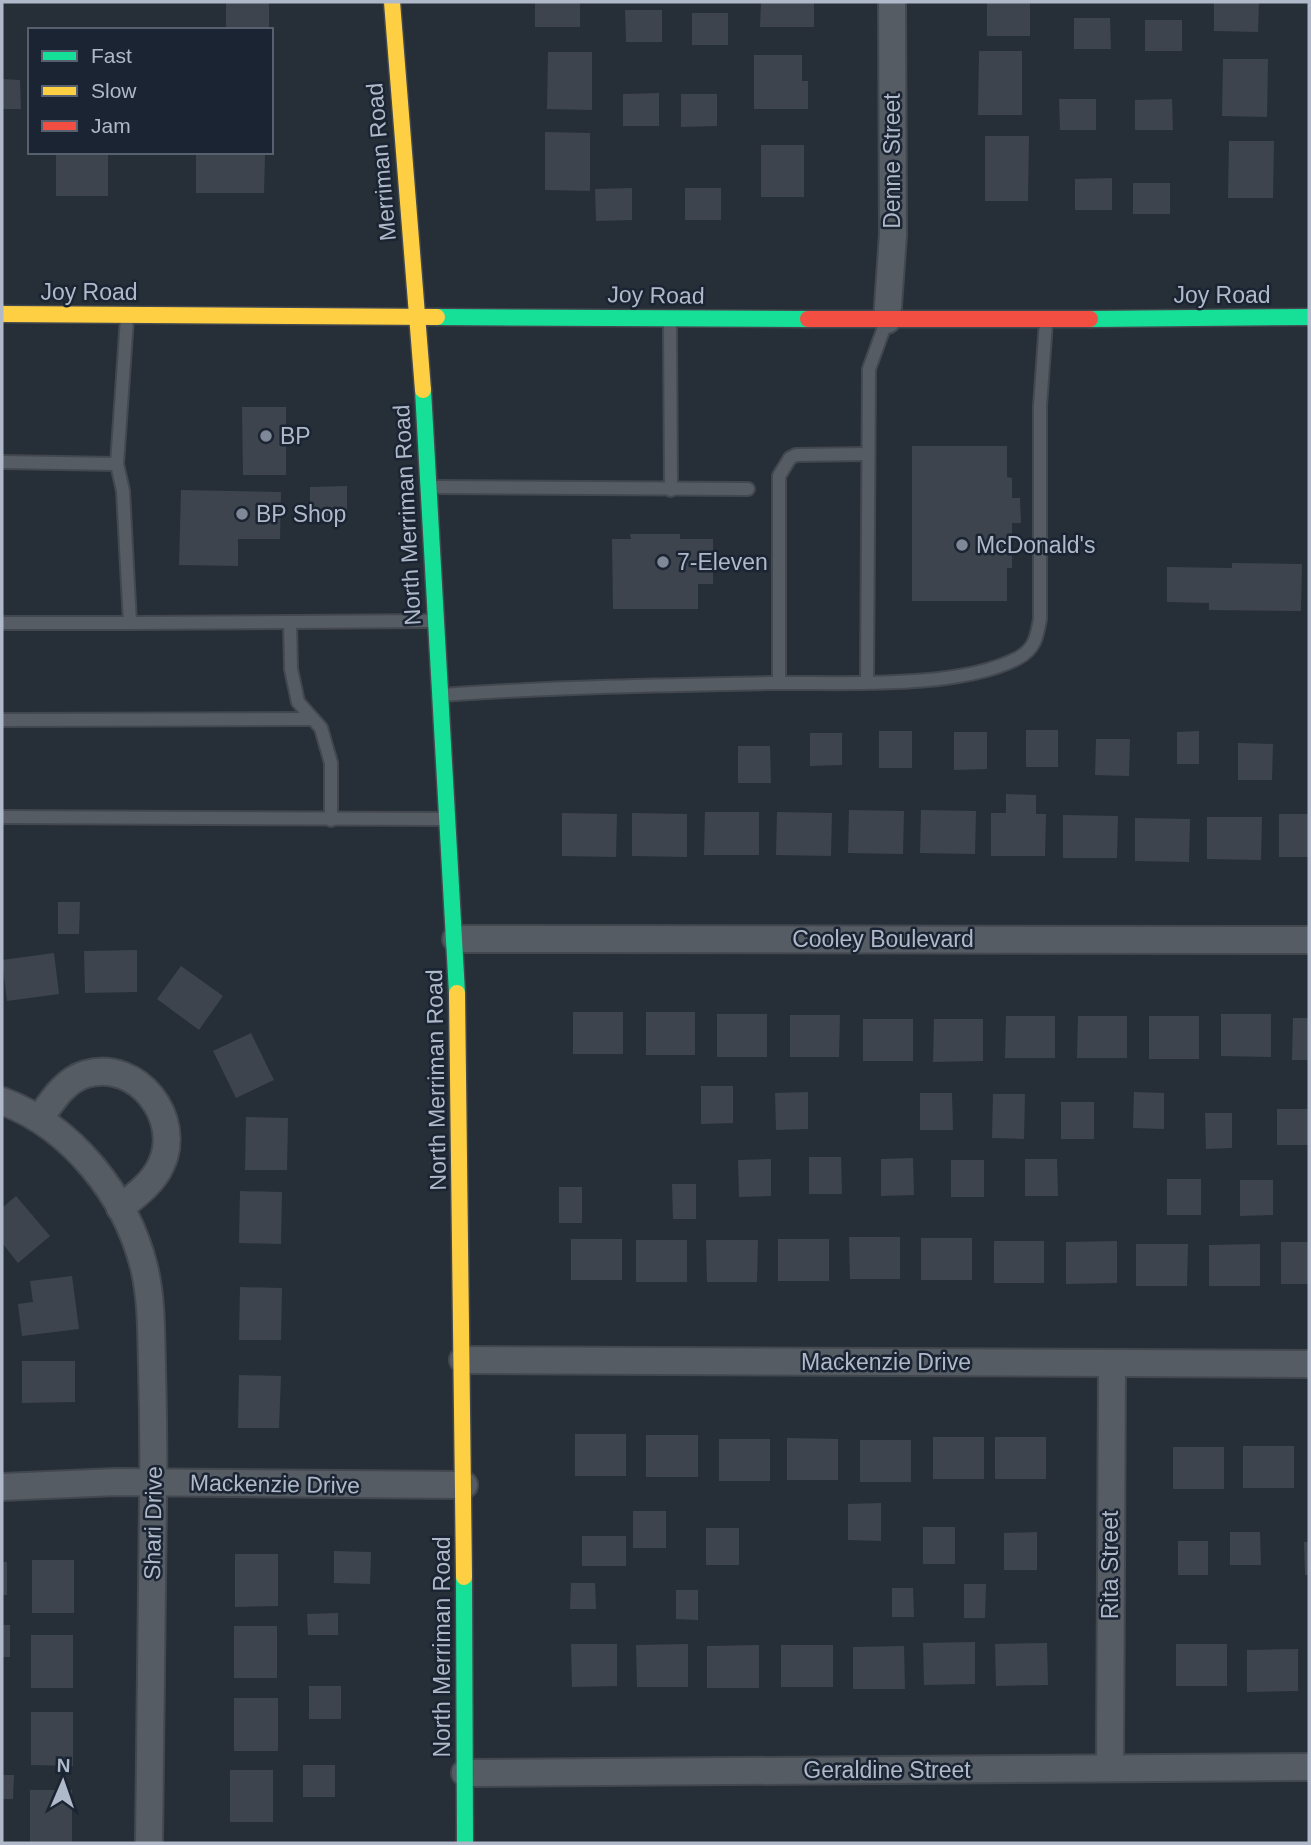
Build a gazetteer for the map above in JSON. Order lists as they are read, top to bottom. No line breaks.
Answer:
{"streets":{"main road":["Merriman Road","Joy Road","North Merriman Road"],"street":["Denne Street","Cooley Boulevard","Mackenzie Drive","Shari Drive","Rita Street","Geraldine Street"]},"crossings":[["Denne Street","Joy Road"],["Merriman Road","Joy Road"],["Merriman Road","North Merriman Road"],["Joy Road","North Merriman Road"],["North Merriman Road","Cooley Boulevard"],["North Merriman Road","Mackenzie Drive"],["North Merriman Road","Geraldine Street"],["Mackenzie Drive","Shari Drive"],["Mackenzie Drive","Rita Street"],["Rita Street","Geraldine Street"]],"places":["BP","BP Shop","McDonald's","7-Eleven"],"legend":["Fast","Slow","Jam"],"north":"top"}
